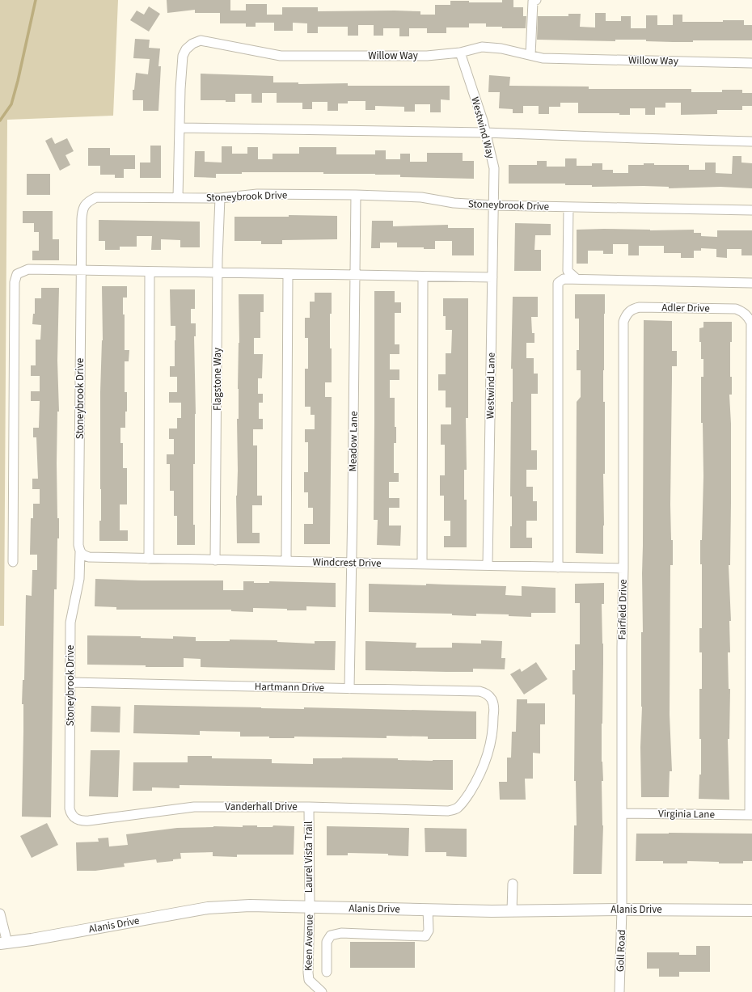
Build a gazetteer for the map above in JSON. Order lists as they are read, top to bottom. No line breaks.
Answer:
{"streets":{"main road":["Alanis Drive"],"street":["Willow Way","Westwind Way","Stoneybrook Drive","Adler Drive","Flagstone Way","Westwind Lane","Meadow Lane","Windcrest Drive","Fairfield Drive","Hartmann Drive","Vanderhall Drive","Virginia Lane","Laurel Vista Trail","Keen Avenue","Goll Road"]},"crossings":[["Willow Way","Westwind Way"],["Willow Way","Stoneybrook Drive"],["Westwind Way","Stoneybrook Drive"],["Westwind Way","Westwind Lane"],["Stoneybrook Drive","Flagstone Way"],["Stoneybrook Drive","Westwind Lane"],["Stoneybrook Drive","Meadow Lane"],["Stoneybrook Drive","Windcrest Drive"],["Stoneybrook Drive","Hartmann Drive"],["Stoneybrook Drive","Vanderhall Drive"],["Adler Drive","Fairfield Drive"],["Flagstone Way","Windcrest Drive"],["Westwind Lane","Windcrest Drive"],["Meadow Lane","Windcrest Drive"],["Meadow Lane","Hartmann Drive"],["Windcrest Drive","Fairfield Drive"],["Fairfield Drive","Virginia Lane"],["Fairfield Drive","Alanis Drive"],["Fairfield Drive","Goll Road"],["Hartmann Drive","Vanderhall Drive"],["Vanderhall Drive","Laurel Vista Trail"],["Laurel Vista Trail","Alanis Drive"],["Laurel Vista Trail","Keen Avenue"],["Alanis Drive","Keen Avenue"],["Alanis Drive","Goll Road"]]}
